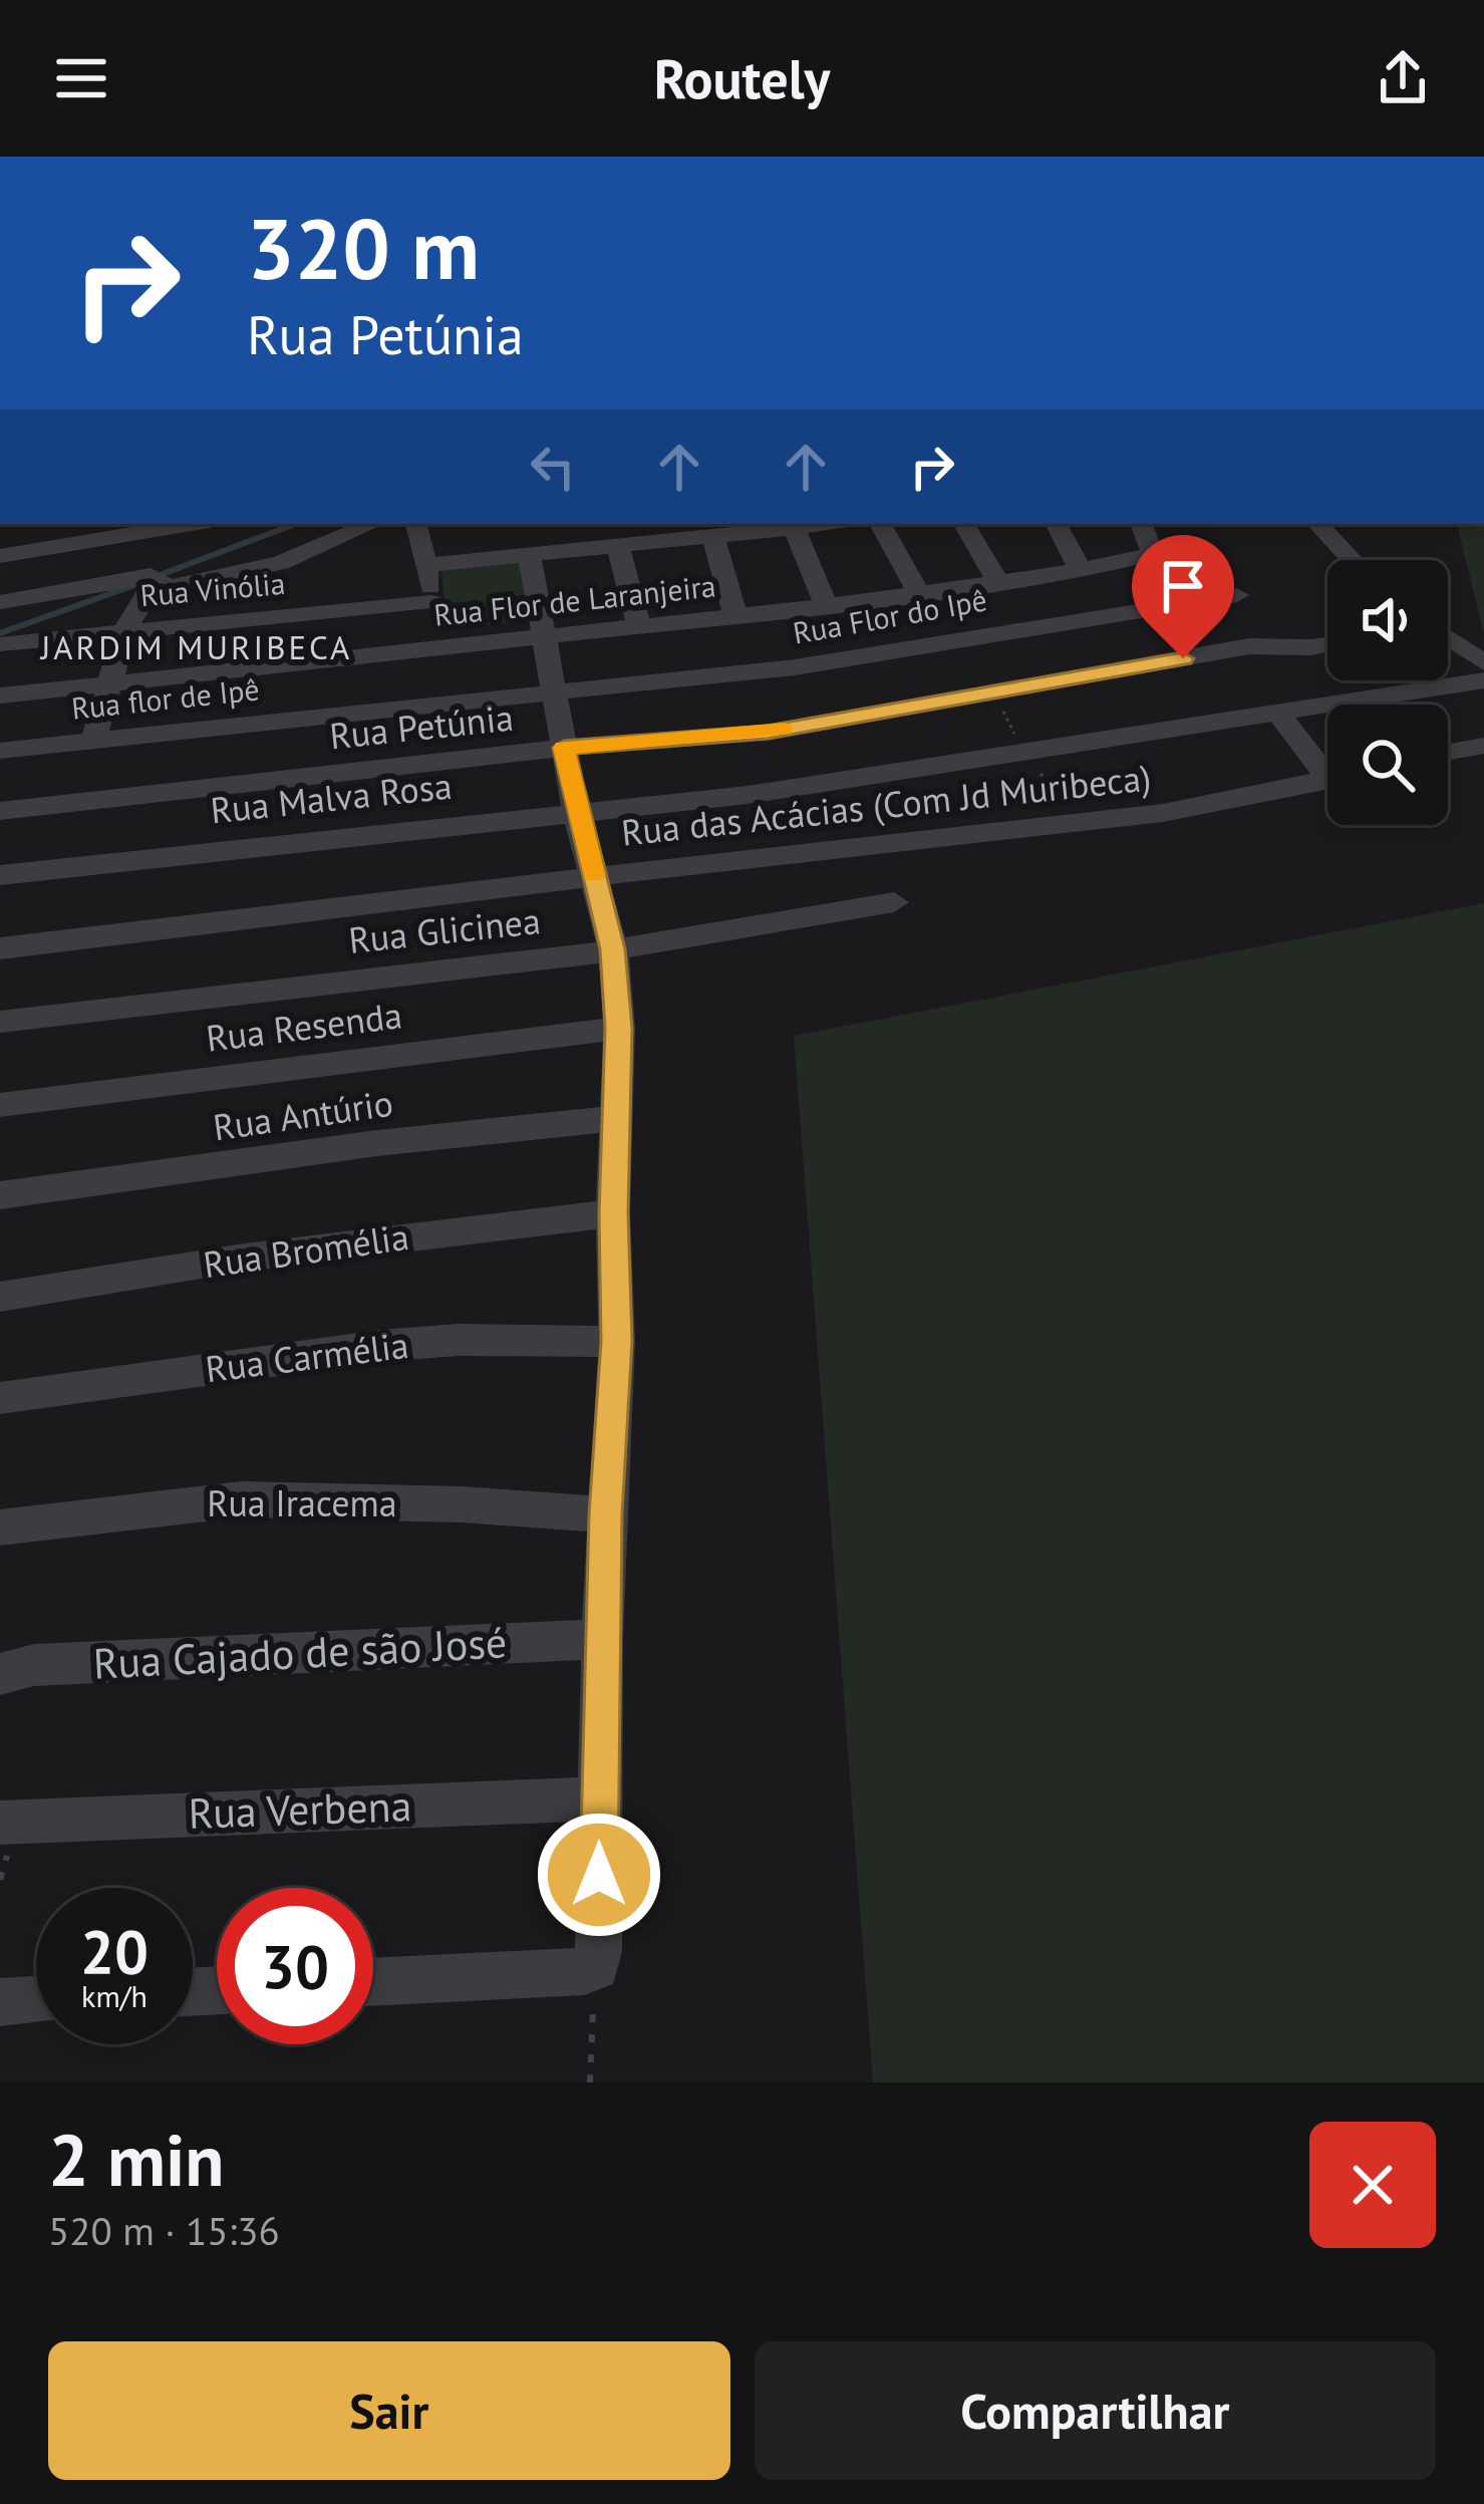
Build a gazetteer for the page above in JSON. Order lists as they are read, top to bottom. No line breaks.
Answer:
{"streets":{"street":["Rua Vinólia","Rua Flor de Laranjeira","Rua Flor do Ipê","Rua flor de Ipê","Rua Petúnia","Rua Malva Rosa","Rua das Acácias (Com Jd Muribeca)","Rua Glicinea","Rua Resenda","Rua Antúrio","Rua Bromélia","Rua Carmélia","Rua Iracema","Rua Cajado de são José","Rua Verbena"]},"crossings":[["Rua Flor do Ipê","Rua flor de Ipê"]],"districts":["JARDIM MURIBECA"],"page":{"header":"Routely","turn":["320 m","Rua Petúnia"],"speed":"20 km/h","limit":"30","heading":["2 min","520 m · 15:36"],"buttons":["Sair","Compartilhar"]}}
